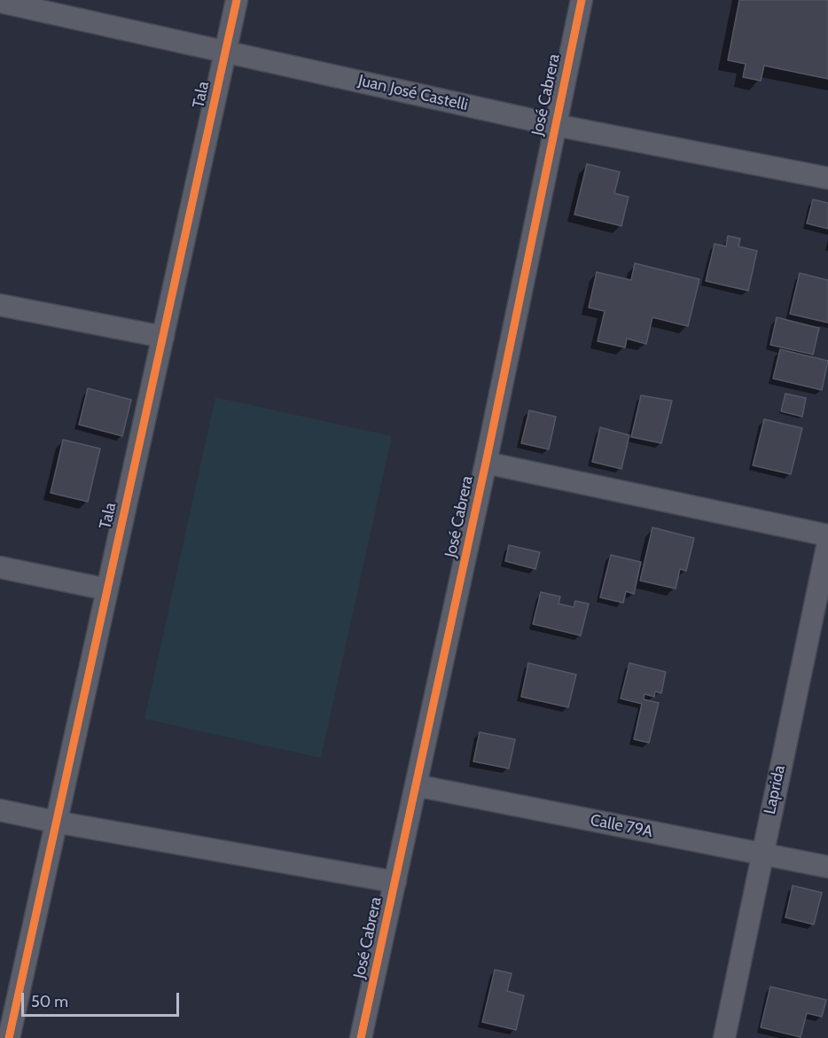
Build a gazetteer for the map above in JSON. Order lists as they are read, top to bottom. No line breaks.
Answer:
{"streets":{"street":["Juan José Castelli","Tala","José Cabrera","Laprida","Calle 79A"]},"crossings":[["Juan José Castelli","Tala"],["Juan José Castelli","José Cabrera"],["José Cabrera","Calle 79A"],["Laprida","Calle 79A"]],"scale_bar":"50 m"}
